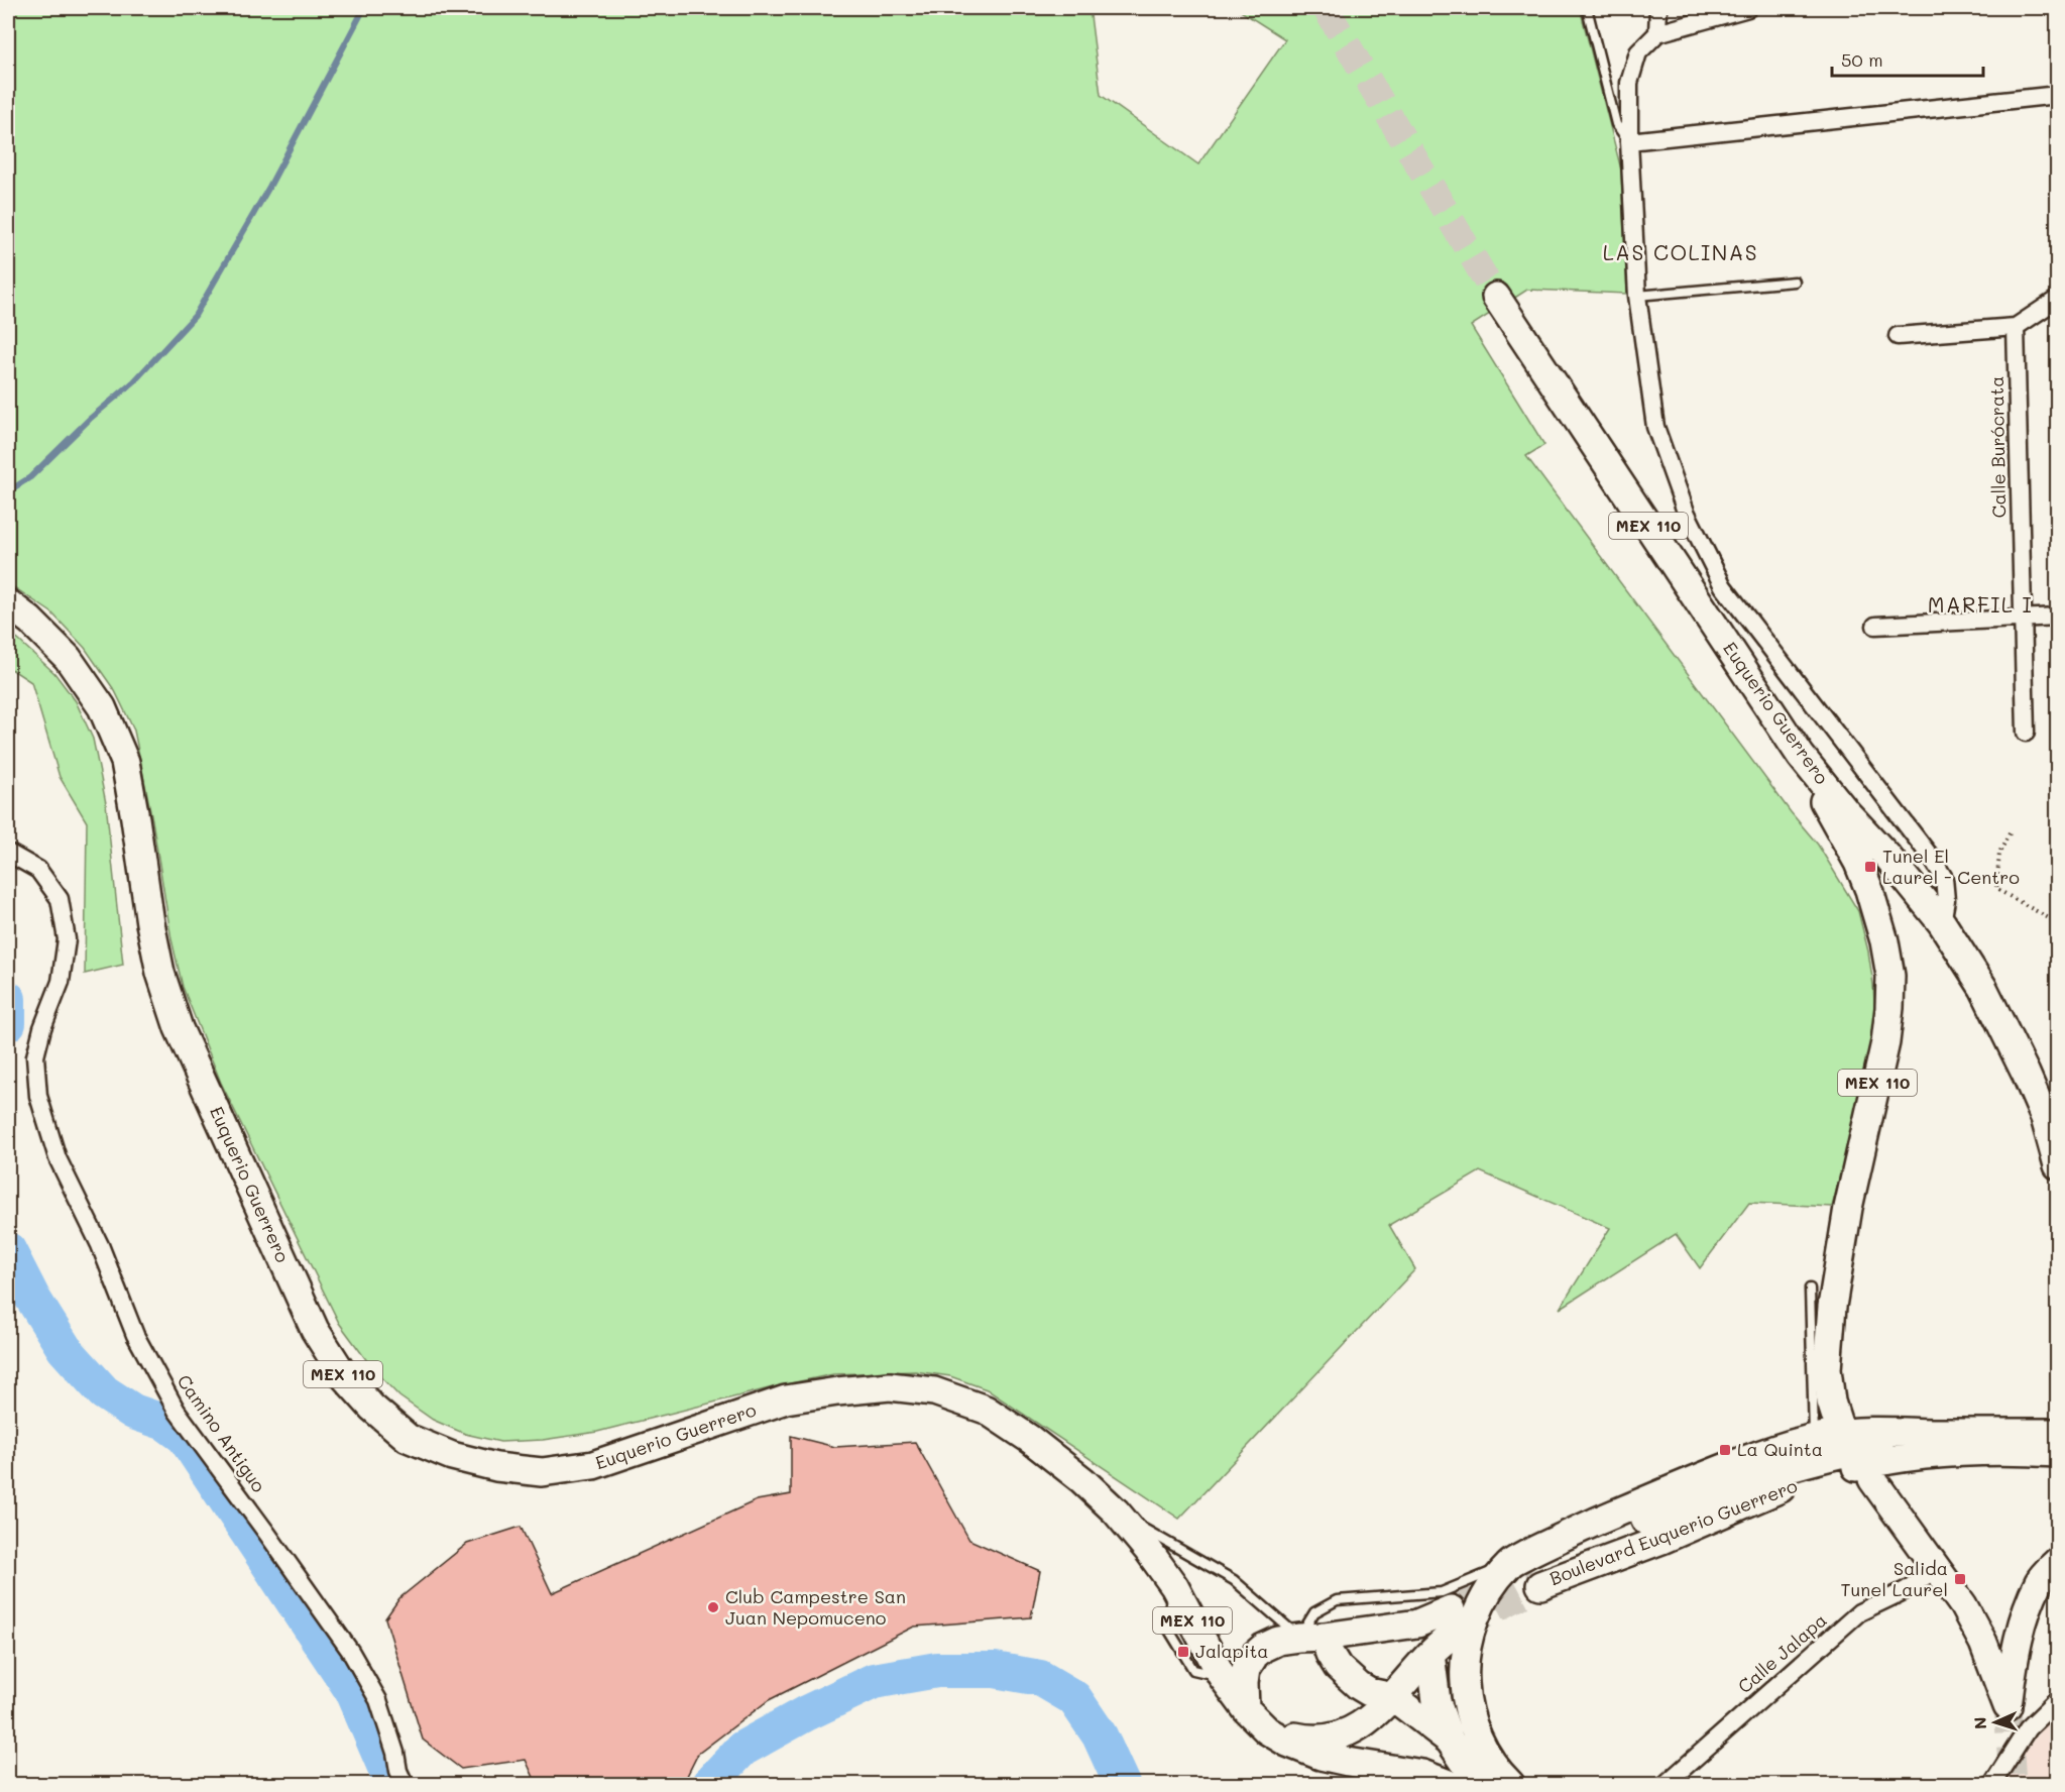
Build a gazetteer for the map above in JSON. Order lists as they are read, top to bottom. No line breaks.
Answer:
{"streets":{"main road":["MEX 110","Euquerio Guerrero","Boulevard Euquerio Guerrero"],"street":["Calle Burócrata","Camino Antiguo","Calle Jalapa"]},"crossings":[["MEX 110","Euquerio Guerrero"]],"districts":["LAS COLINAS","MARFIL I"],"places":{"transit":["Tunel El Laurel - Centro","La Quinta","Salida Tunel Laurel","Jalapita"],"other":["Club Campestre San Juan Nepomuceno"]},"scale_bar":"50 m","north":"left"}
